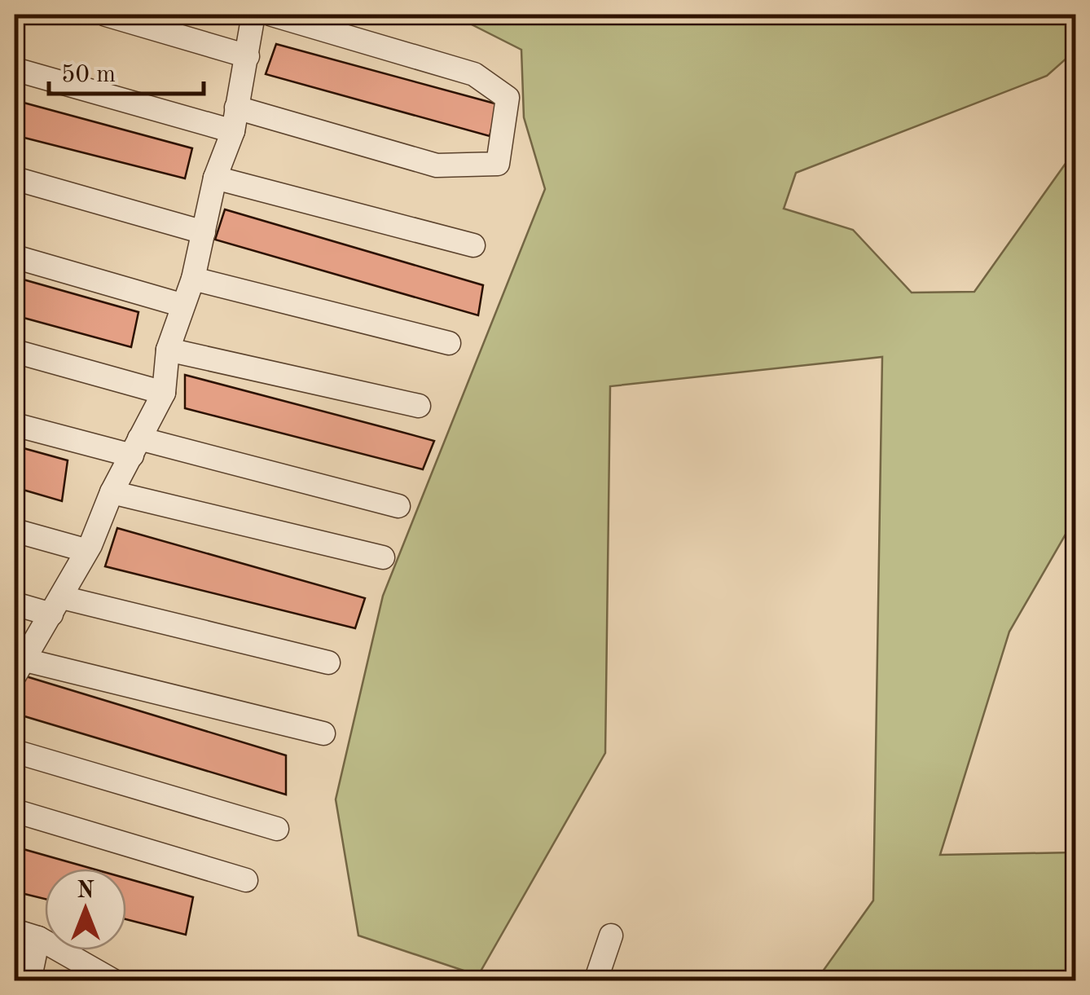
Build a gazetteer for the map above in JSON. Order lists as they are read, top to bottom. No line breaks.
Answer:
{"scale_bar":"50 m","north":"top"}
